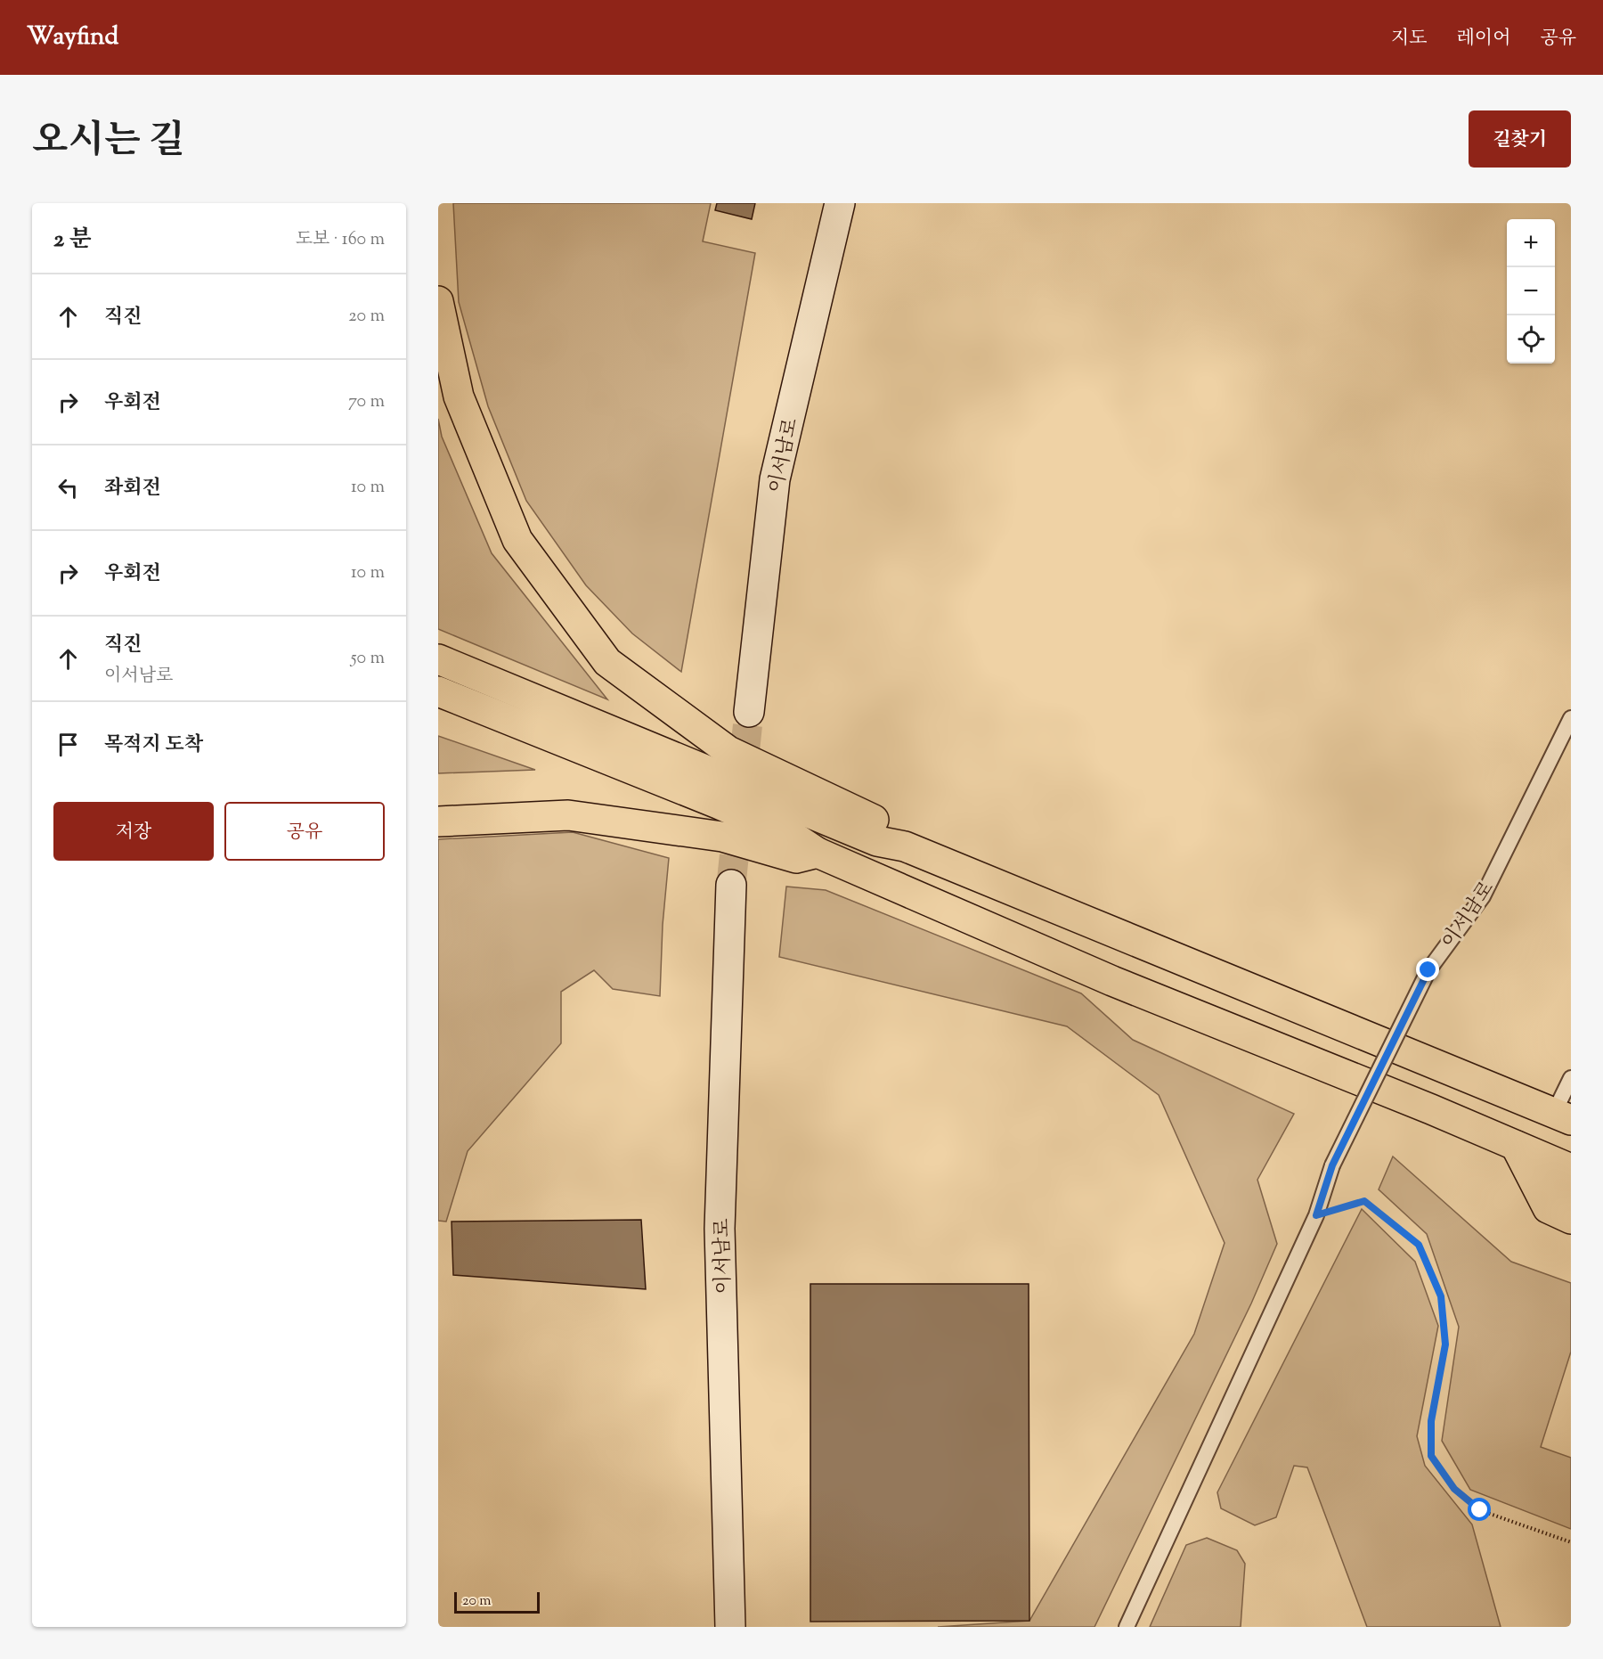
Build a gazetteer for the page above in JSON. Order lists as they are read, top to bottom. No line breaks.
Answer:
{"streets":{"main road":["이서남로"]},"scale_bar":"20 m","page":{"header":"Wayfind","nav":["지도","레이어","공유"],"title":"오시는 길","buttons":["길찾기",["저장","공유"]],"heading":["2 분","도보 · 160 m"],"map_buttons":["+","−"],"list":[["직진","20 m"],["우회전","70 m"],["좌회전","10 m"],["우회전","10 m"],["직진","이서남로","50 m"],"목적지 도착"],"scale":"20 m"}}
